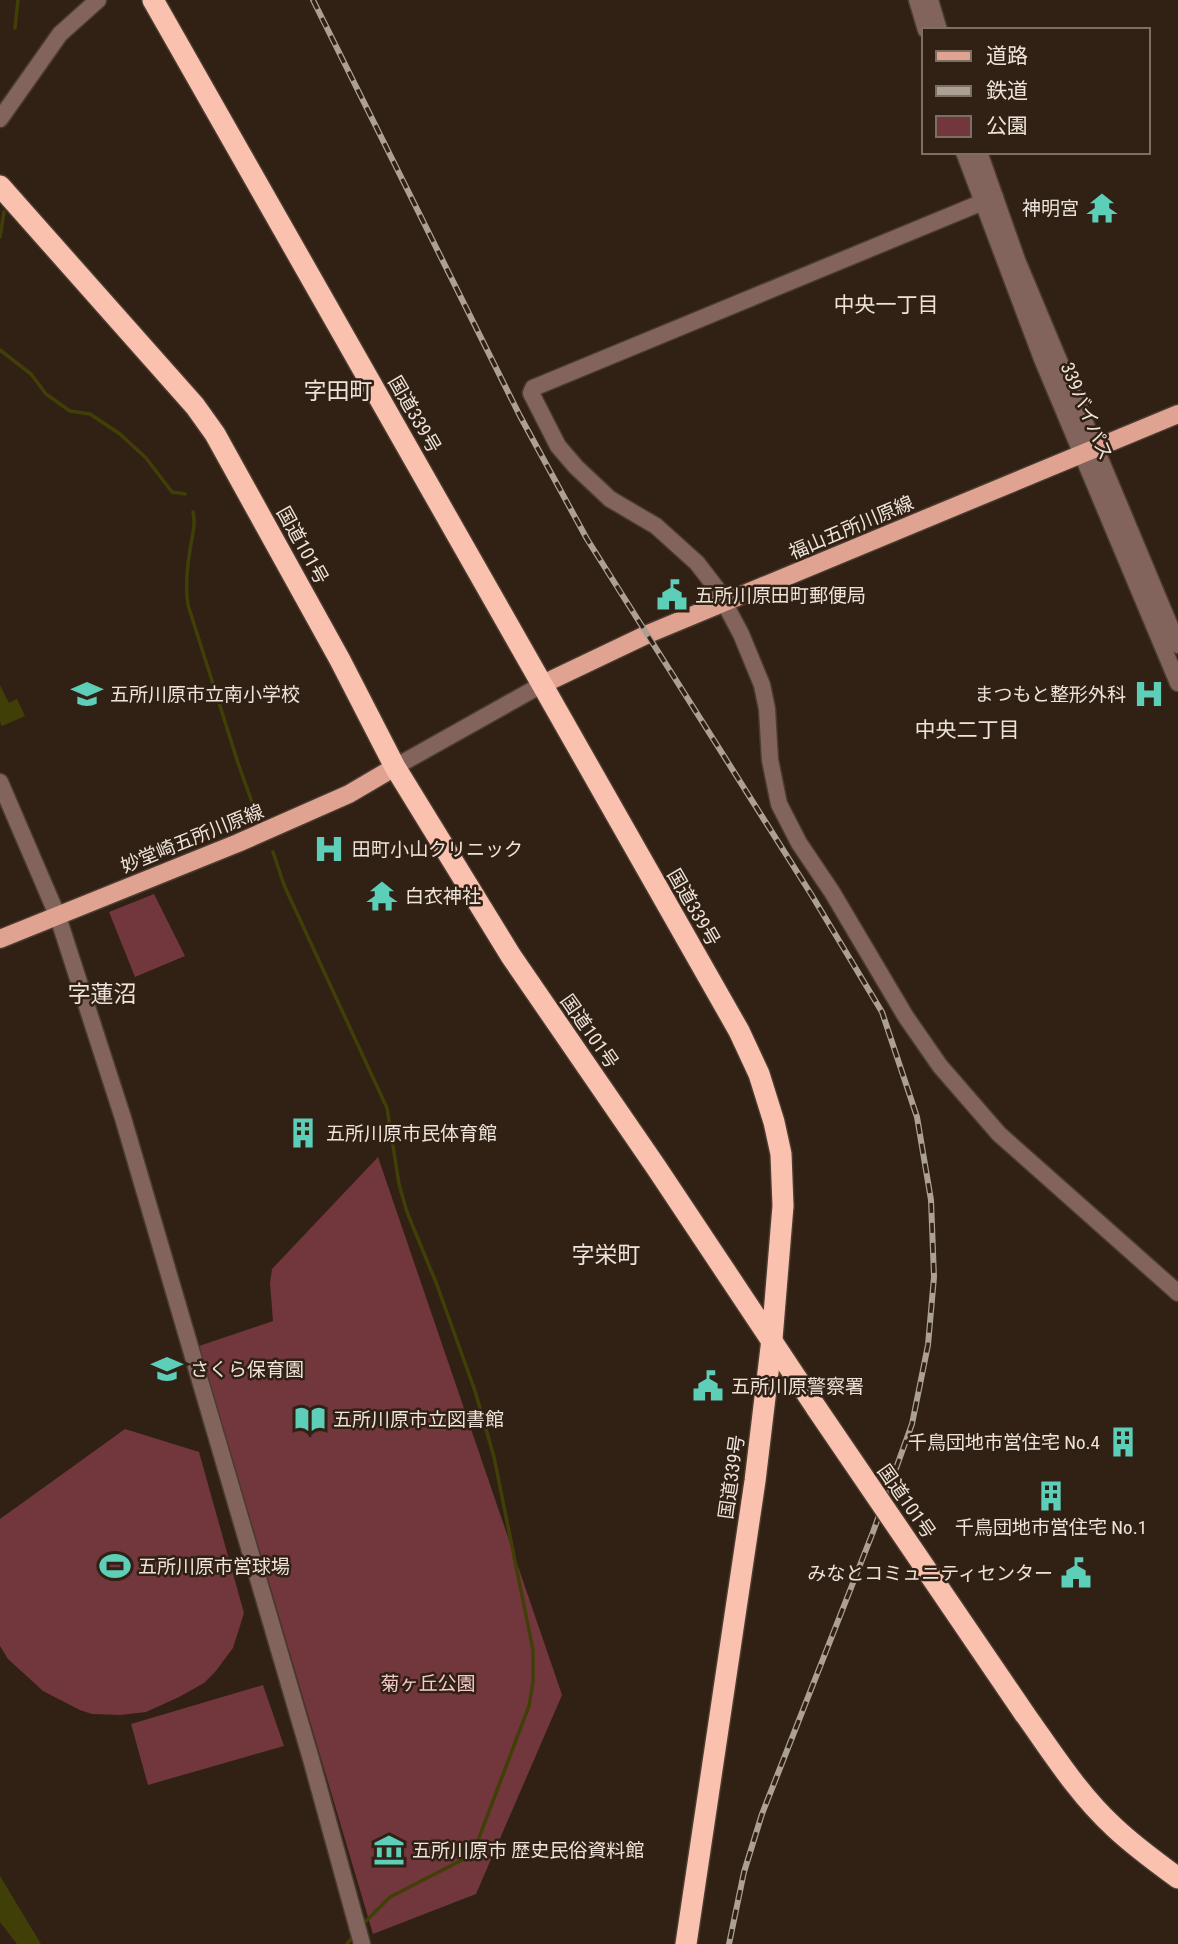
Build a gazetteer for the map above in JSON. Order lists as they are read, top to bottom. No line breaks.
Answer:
{"streets":{"highway":["国道339号","国道101号"],"main road":["福山五所川原線","妙堂崎五所川原線"],"street":["339バイパス"]},"crossings":[["339バイパス","福山五所川原線"],["国道339号","福山五所川原線"],["国道339号","国道101号"],["国道101号","妙堂崎五所川原線"]],"districts":["中央一丁目","字田町","中央二丁目","字蓮沼","字栄町"],"parks":["菊ヶ丘公園"],"places":{"temple":["神明宮","白衣神社"],"public building":["五所川原田町郵便局","五所川原警察署","みなとコミュニティセンター"],"school or university":["五所川原市立南小学校","さくら保育園"],"hospital":["まつもと整形外科","田町小山クリニック"],"building":["五所川原市民体育館","千鳥団地市営住宅 No.4","千鳥団地市営住宅 No.1"],"library":["五所川原市立図書館"],"sports":["五所川原市営球場"],"museum":["五所川原市 歴史民俗資料館"]},"legend":["道路","鉄道","公園"]}
